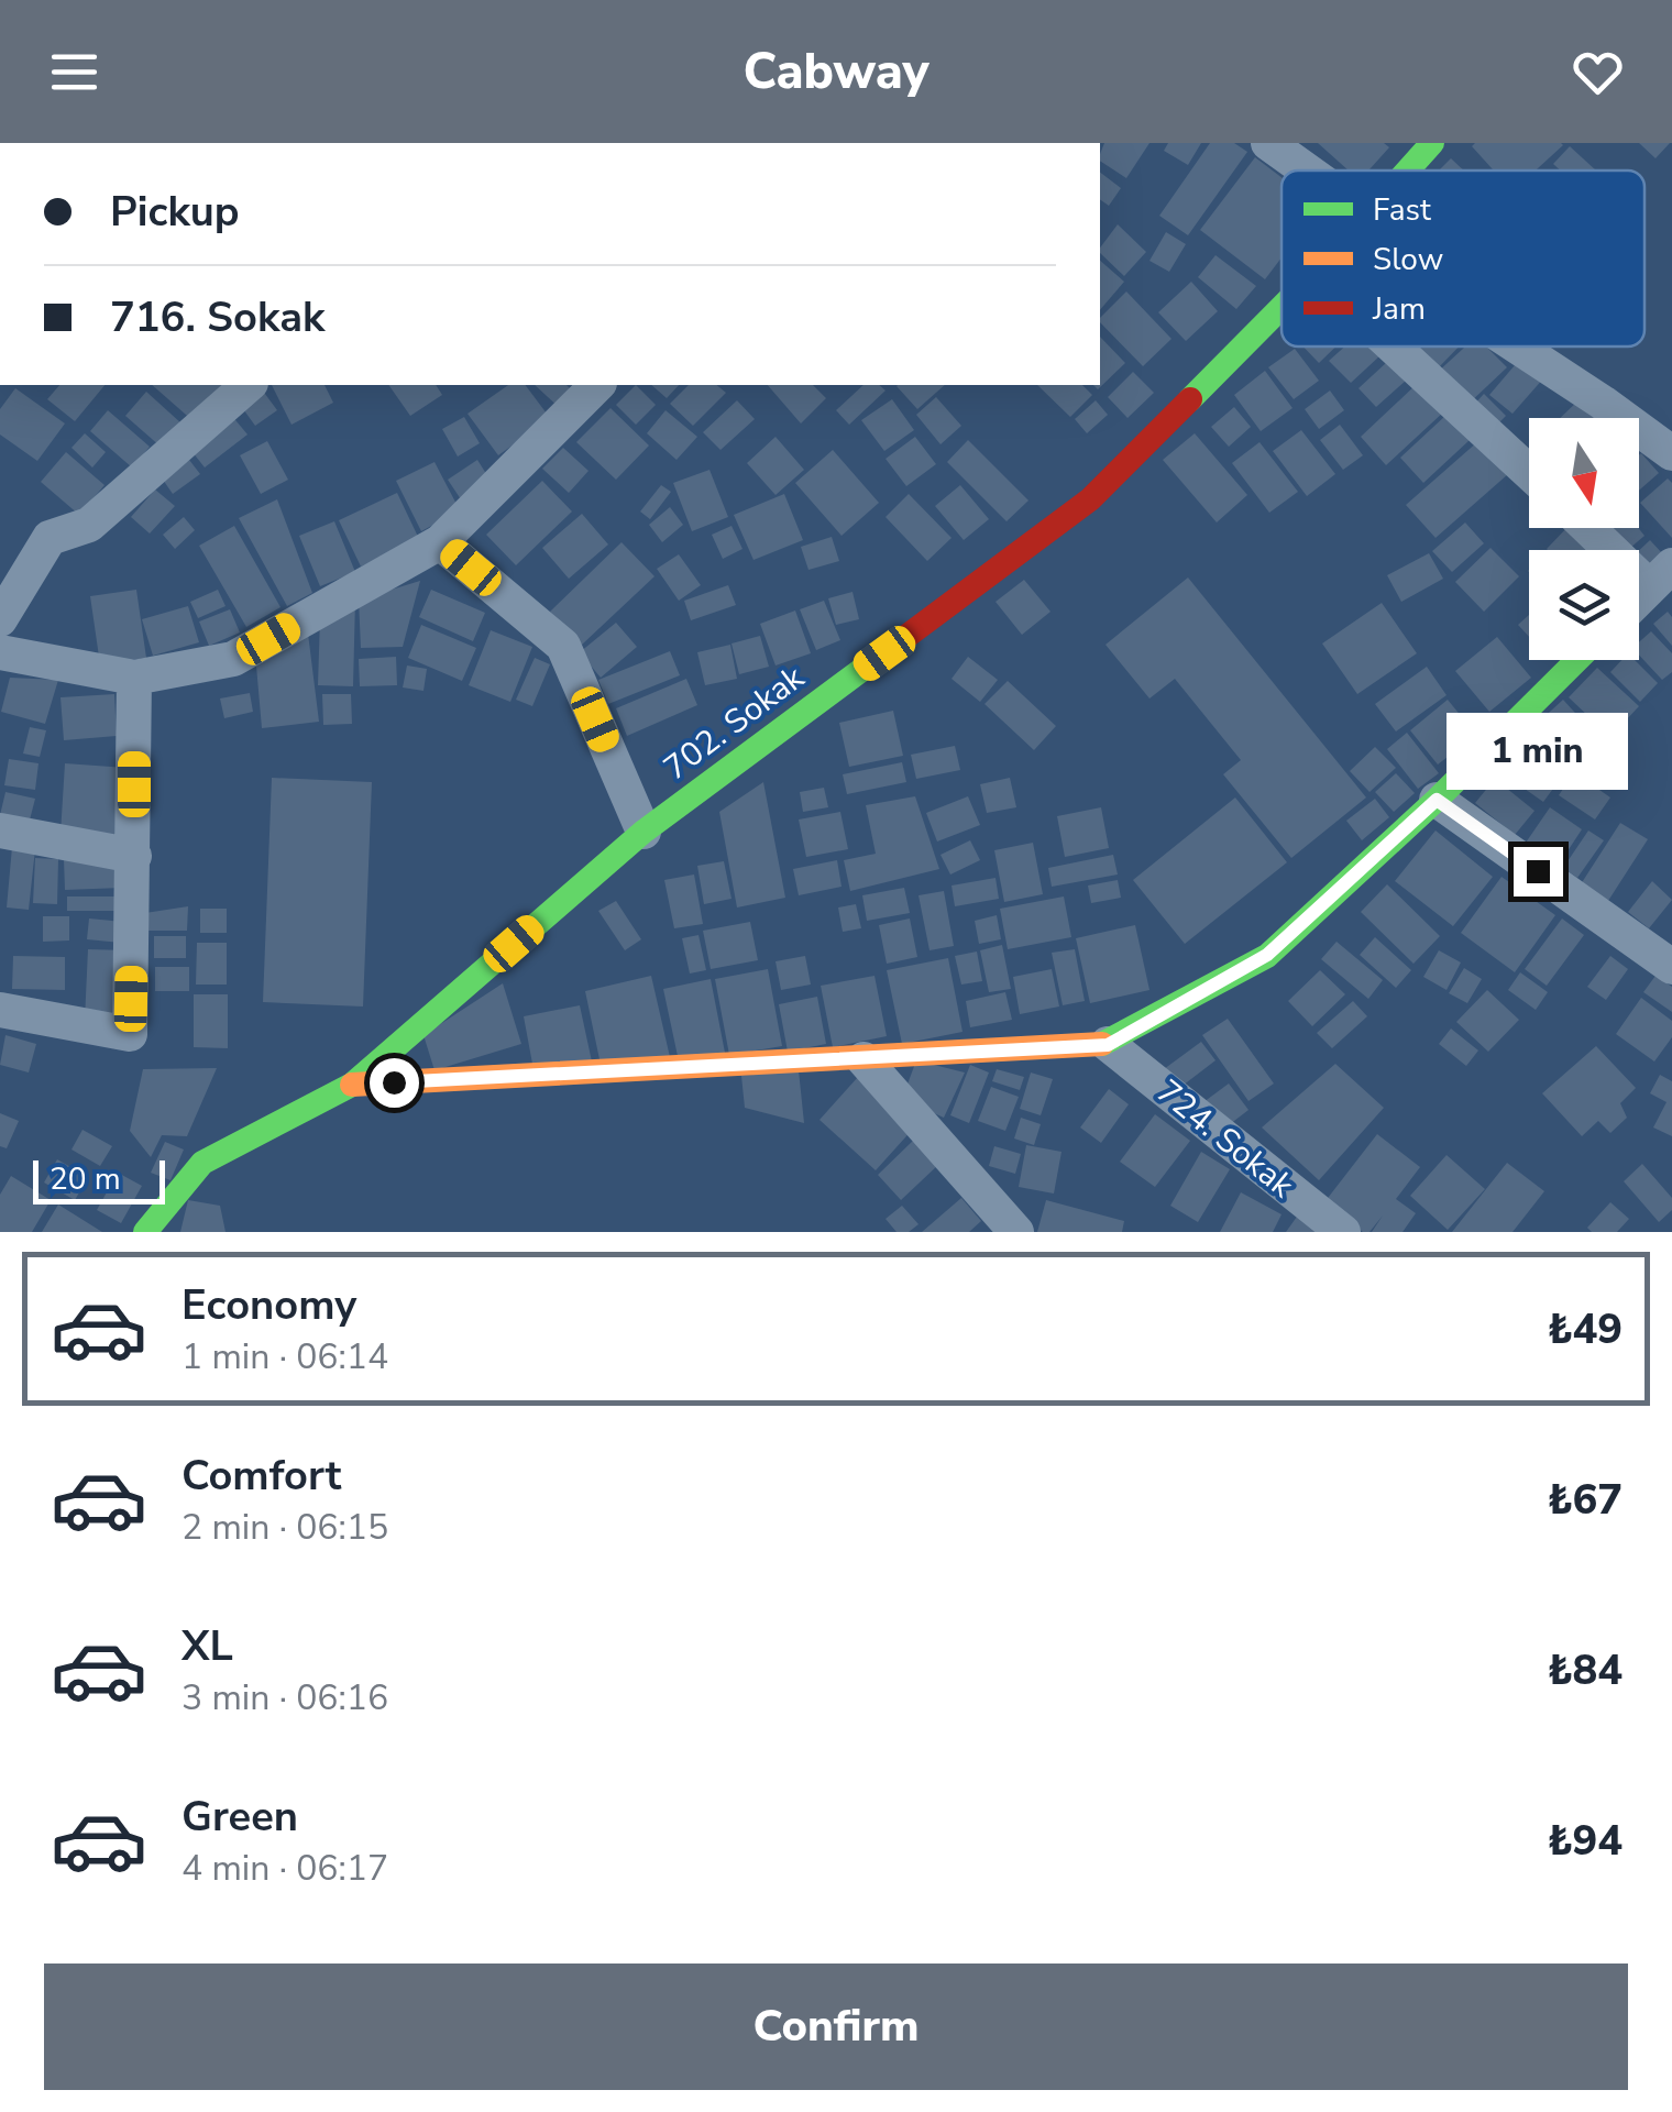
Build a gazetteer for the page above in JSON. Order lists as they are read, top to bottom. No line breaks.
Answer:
{"streets":{"street":["702. Sokak","724. Sokak"]},"legend":["Fast","Slow","Jam"],"scale_bar":"20 m","north":"bottom","page":{"header":"Cabway","banner":["Pickup","716. Sokak"],"bubble":"1 min","scale":"20 m","list":[{"name":"Economy","note":"1 min · 06:14","value":"₺49"},{"name":"Comfort","note":"2 min · 06:15","value":"₺67"},{"name":"XL","note":"3 min · 06:16","value":"₺84"},{"name":"Green","note":"4 min · 06:17","value":"₺94"}],"buttons":"Confirm"}}
